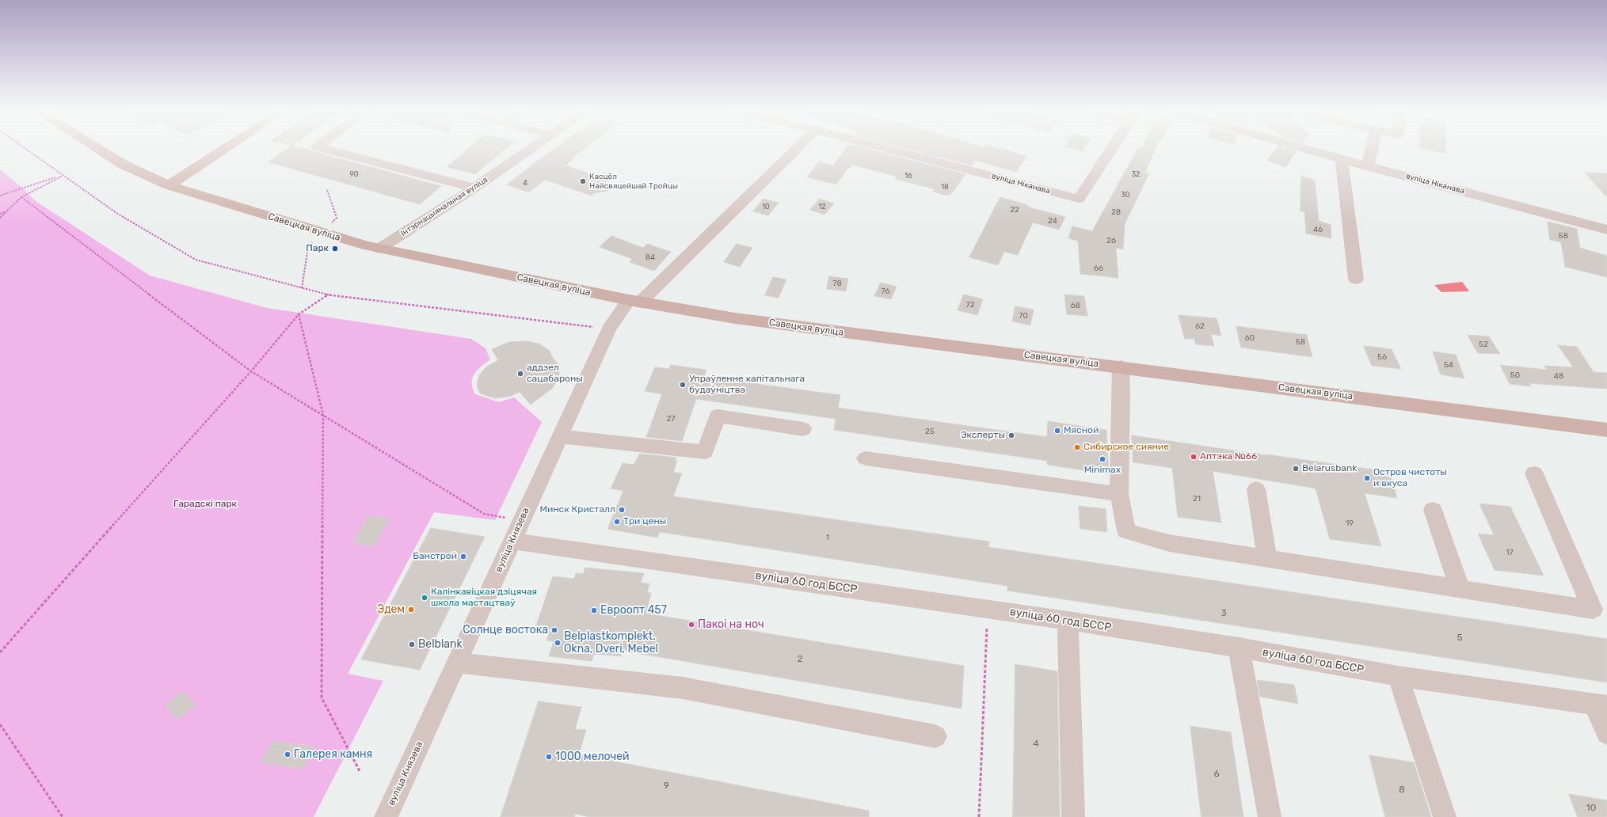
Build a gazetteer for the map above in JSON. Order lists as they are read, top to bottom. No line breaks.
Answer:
{"streets":{"main road":["Савецкая вуліца"],"street":["вуліца Ніканава","Інтэрнацыянальная вуліца","вуліца Князева","вуліца 60 год БССР"]},"crossings":[["Інтэрнацыянальная вуліца","Савецкая вуліца"],["Савецкая вуліца","вуліца Князева"],["вуліца Князева","вуліца 60 год БССР"]],"parks":["Гарадскі парк"],"places":["Касцёл Найсвяцейшай Тройцы","Парк","аддзел сацабароны","Упраўленне капітальнага будаўніцтва","Мясной","Эксперты","Сибирское сияние","Аптэка №66","Minimax","Belarusbank","Остров чистоты и вкуса","Минск Кристалл","Три цены","Банстрой","Калінкавіцкая дзіцячая школа мастацтваў","Эдем","Евроопт 457","Пакоі на ноч","Солнце востока","Belplastkomplekt. Okna, Dveri, Mebel","Belblank","Галерея камня","1000 мелочей"],"house_numbers":["90","32","16","4","18","30","10","12","22","28","24","46","58","26","84","66","78","76","72","68","70","62","60","58","52","56","54","50","48","27","25","21","19","1","17","3","5","2","4","6","9","8","10"]}
